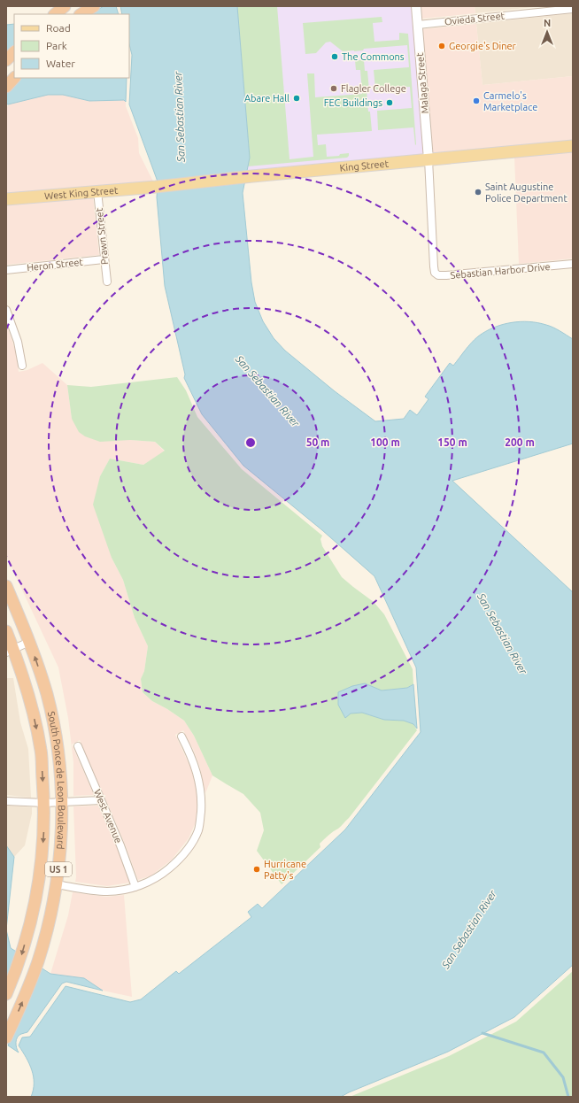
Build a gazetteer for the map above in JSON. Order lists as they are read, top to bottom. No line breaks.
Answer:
{"streets":{"highway":["South Ponce de Leon Boulevard","US 1"],"main road":["King Street","West King Street"],"street":["Ovieda Street","Malaga Street","Prawn Street","Heron Street","Sebastian Harbor Drive","West Avenue"]},"crossings":[["Ovieda Street","Malaga Street"],["Malaga Street","King Street"],["Malaga Street","Sebastian Harbor Drive"],["King Street","West King Street"],["King Street","Sebastian Harbor Drive"],["West King Street","Prawn Street"],["Prawn Street","Heron Street"]],"water":["San Sebastian River"],"places":["Georgie's Diner","The Commons","Flagler College","Abare Hall","Carmelo's Marketplace","FEC Buildings","Saint Augustine Police Department","Hurricane Patty's"],"legend":["Road","Park","Water"],"north":"top","rings":["50 m","100 m","150 m","200 m"]}
